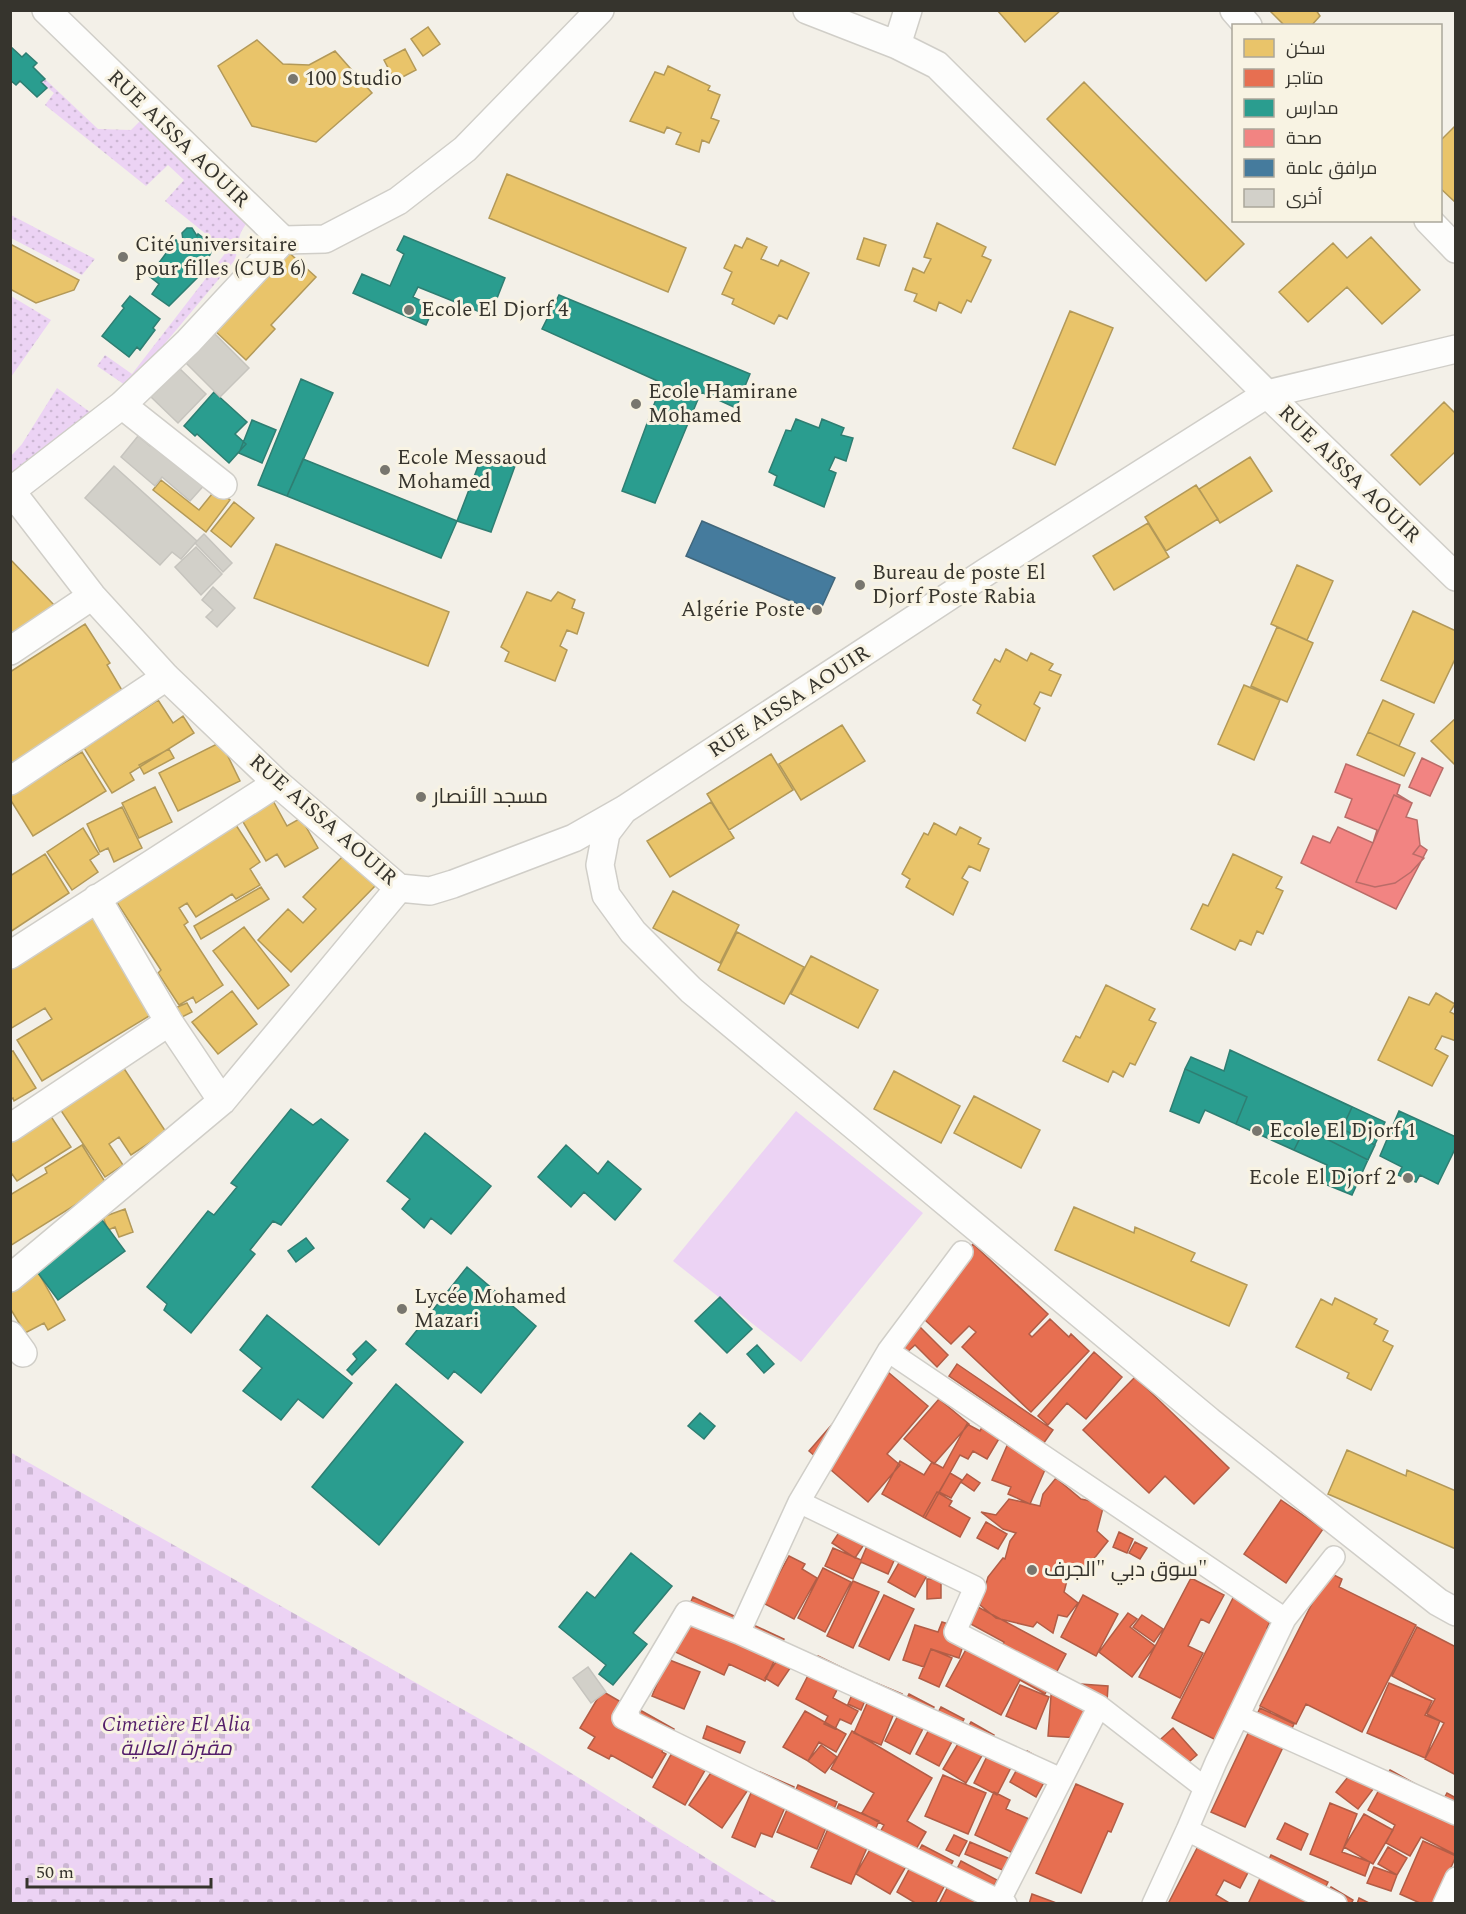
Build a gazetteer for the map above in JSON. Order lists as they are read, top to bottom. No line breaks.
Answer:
{"streets":{"street":["RUE AISSA AOUIR"]},"parks":["Cimetière El Alia مقبرة العالية"],"places":["100 Studio","Cité universitaire pour filles (CUB 6)","Ecole El Djorf 4","Ecole Hamirane Mohamed","Ecole Messaoud Mohamed","Bureau de poste El Djorf Poste Rabia","Algérie Poste","مسجد الأنصار","Ecole El Djorf 1","Ecole El Djorf 2","Lycée Mohamed Mazari","سوق دبي \"الجرف\""],"legend":["سكن","متاجر","مدارس","صحة","مرافق عامة","أخرى"],"scale_bar":"50 m"}
